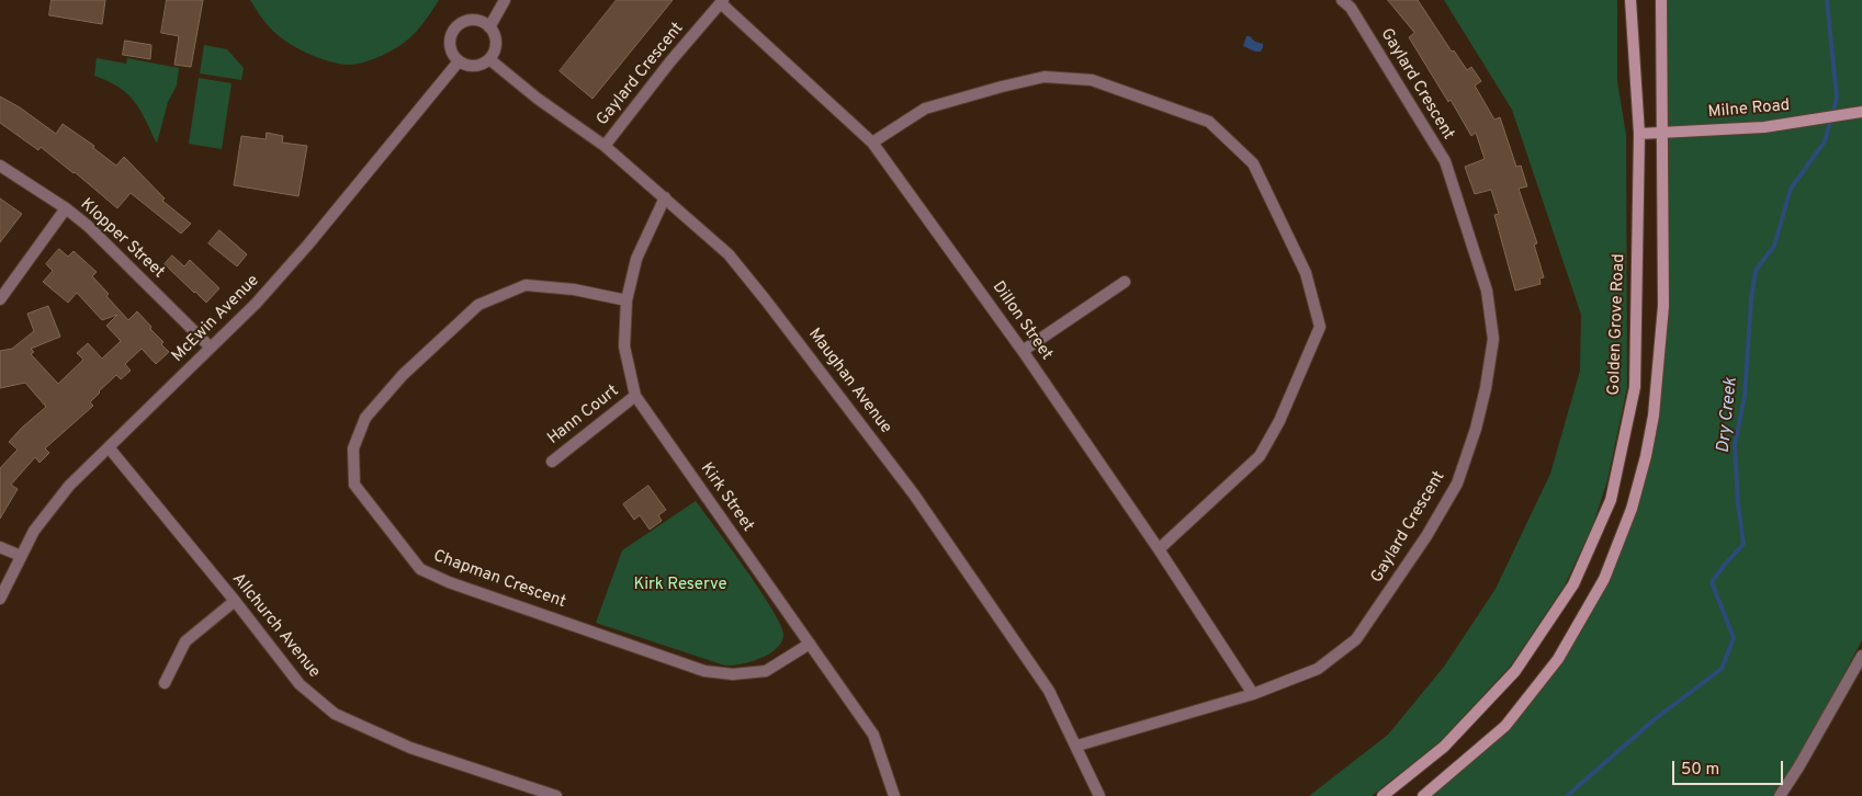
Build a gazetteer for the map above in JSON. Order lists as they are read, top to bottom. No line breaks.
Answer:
{"streets":{"main road":["Milne Road","Golden Grove Road"],"street":["Gaylard Crescent","Klopper Street","McEwin Avenue","Dillon Street","Maughan Avenue","Hann Court","Kirk Street","Chapman Crescent","Allchurch Avenue"]},"crossings":[["Gaylard Crescent","Dillon Street"],["Gaylard Crescent","Maughan Avenue"],["Milne Road","Golden Grove Road"],["Klopper Street","McEwin Avenue"],["McEwin Avenue","Maughan Avenue"],["McEwin Avenue","Allchurch Avenue"],["Maughan Avenue","Kirk Street"],["Hann Court","Kirk Street"],["Kirk Street","Chapman Crescent"]],"water":["Dry Creek"],"parks":["Kirk Reserve"],"scale_bar":"50 m"}
